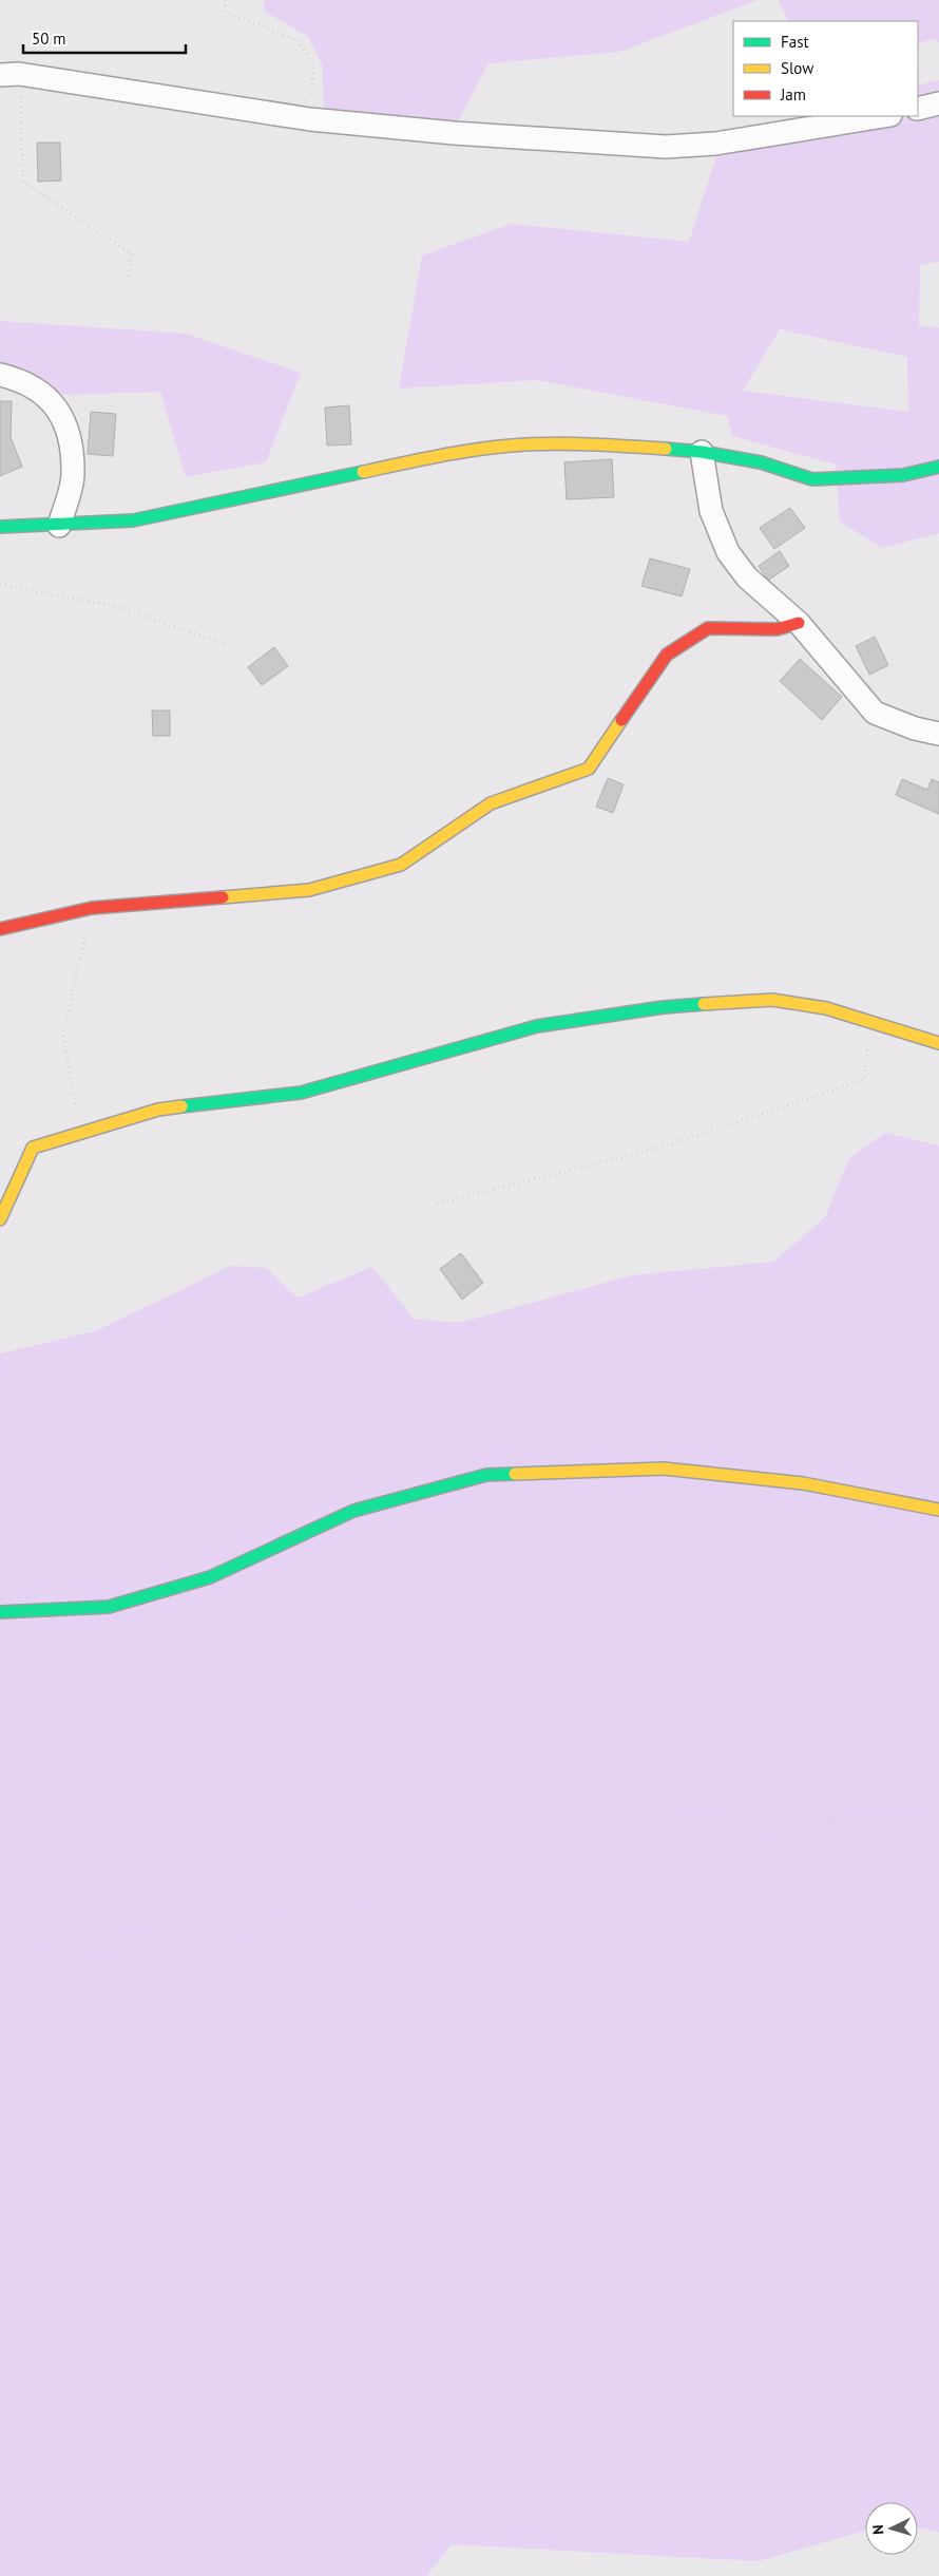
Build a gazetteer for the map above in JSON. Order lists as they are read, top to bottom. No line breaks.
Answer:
{"legend":["Fast","Slow","Jam"],"scale_bar":"50 m","north":"left"}
